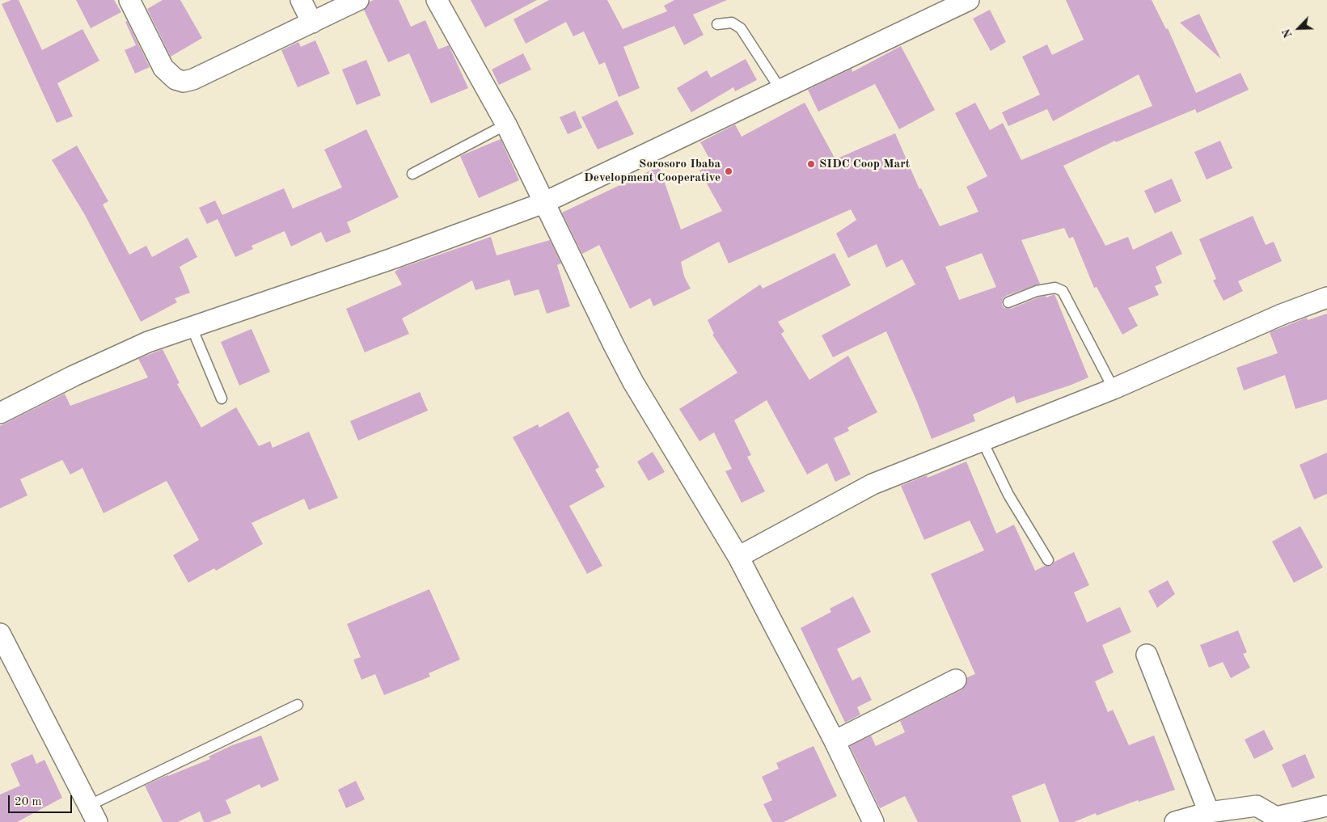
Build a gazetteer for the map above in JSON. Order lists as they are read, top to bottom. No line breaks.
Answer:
{"places":["SIDC Coop Mart","Sorosoro Ibaba Development Cooperative"],"scale_bar":"20 m","north":"bottom left"}
